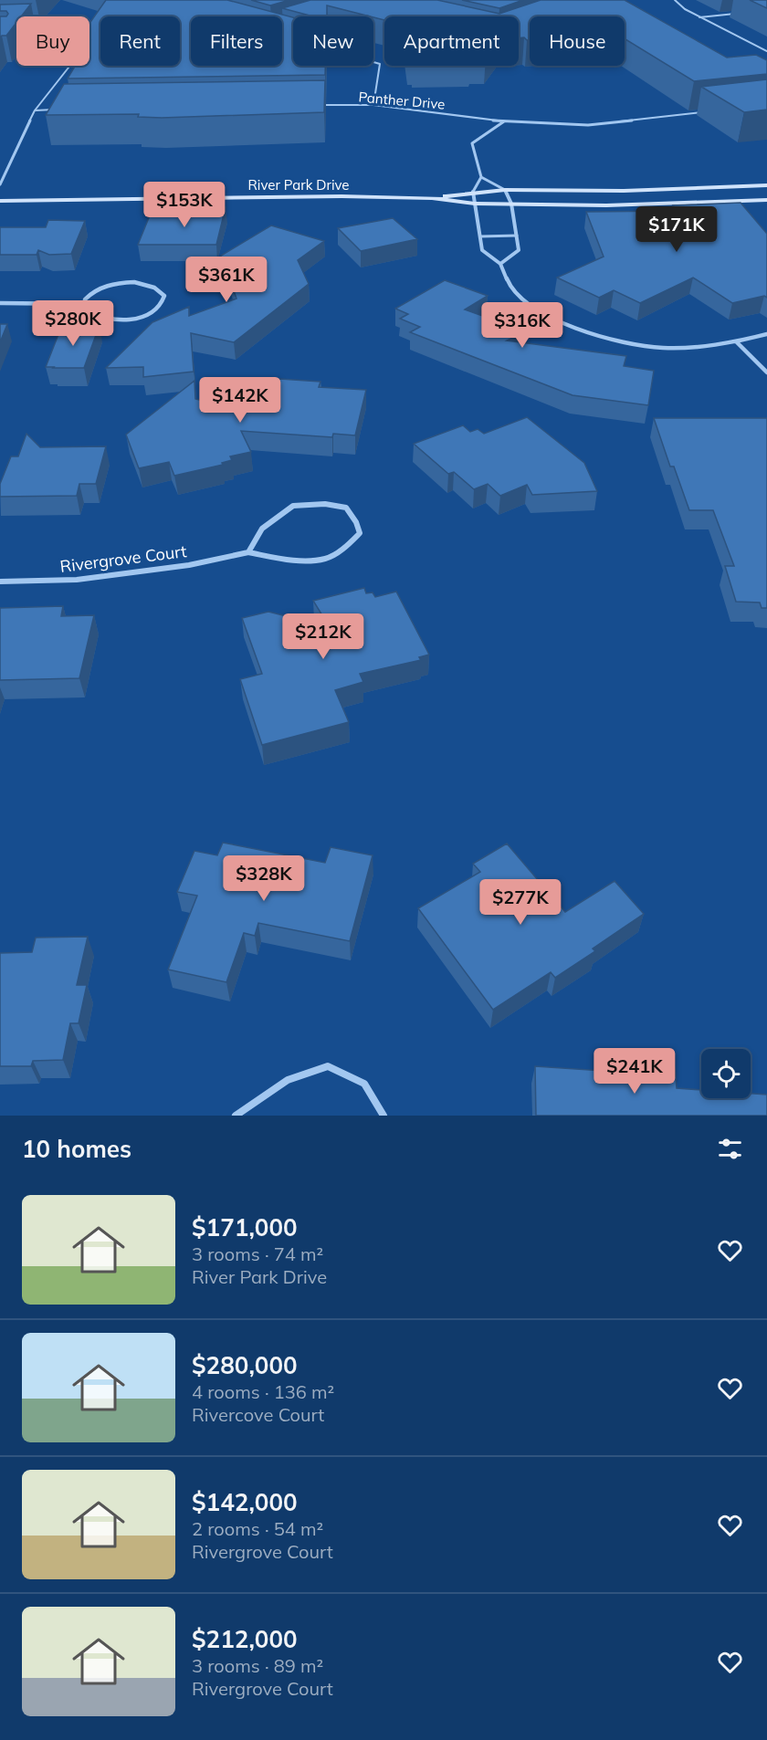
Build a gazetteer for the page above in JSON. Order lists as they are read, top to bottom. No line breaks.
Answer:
{"streets":{"street":["River Park Drive","Rivergrove Court"],"lane":["Panther Drive"]},"page":{"chip":["Buy","Rent","Filters","New","Apartment","House"],"price":["$153K","$171K","$361K","$280K","$316K","$142K","$212K","$328K","$277K","$241K"],"heading":"10 homes","list":[{"name":"$171,000","note":"3 rooms · 74 m² · River Park Drive"},{"name":"$280,000","note":"4 rooms · 136 m² · Rivercove Court"},{"name":"$142,000","note":"2 rooms · 54 m² · Rivergrove Court"},{"name":"$212,000","note":"3 rooms · 89 m² · Rivergrove Court"}]}}
